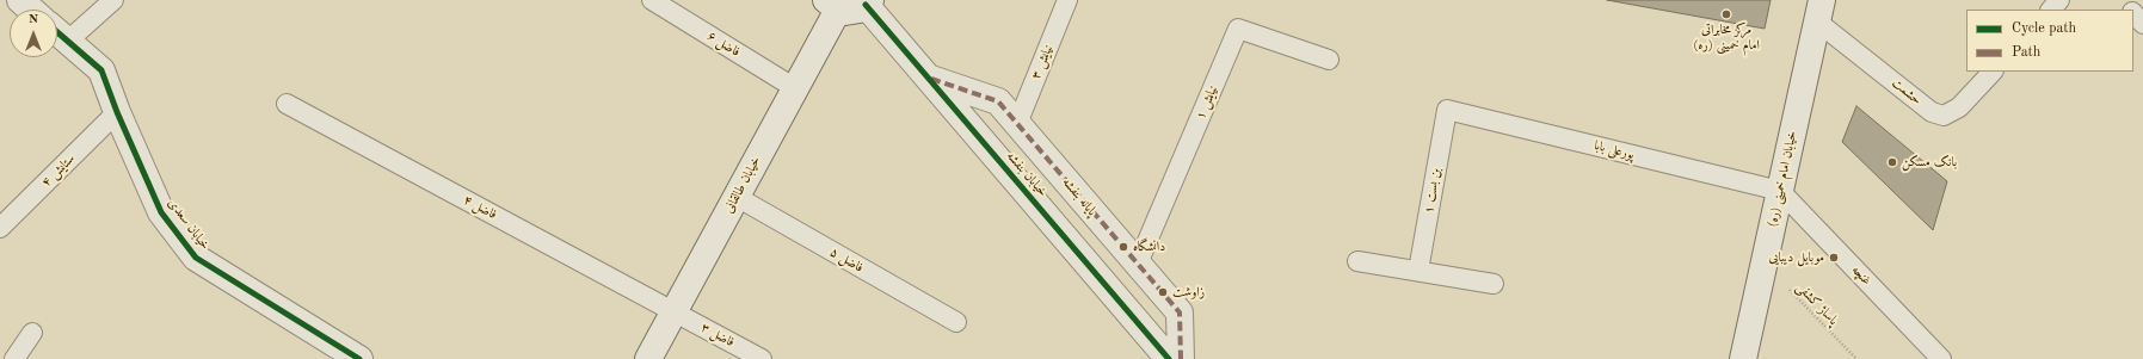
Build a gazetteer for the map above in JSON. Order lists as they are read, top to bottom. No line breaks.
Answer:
{"streets":{"street":["خیابان بنفشه","خیابان امام خمینی (ره)","خیابان طالقانی","پایانه بنفشه","خیابان سعدی"],"lane":["فاضل ۶","نیایش ۳","حشمت","نیایش ۱","پورعلی بابا","ستایش ۴","بن بست ۱","فاضل ۴","فاضل ۵","غنچه","فاضل ۳"],"path":["پاساژ کشفی"]},"crossings":[["فاضل ۶","خیابان طالقانی"],["نیایش ۳","پایانه بنفشه"],["حشمت","خیابان امام خمینی (ره)"],["نیایش ۱","پایانه بنفشه"],["پورعلی بابا","خیابان امام خمینی (ره)"],["پورعلی بابا","بن بست ۱"],["پورعلی بابا","غنچه"],["ستایش ۴","خیابان سعدی"],["خیابان بنفشه","پایانه بنفشه"],["خیابان امام خمینی (ره)","غنچه"],["خیابان امام خمینی (ره)","پاساژ کشفی"],["خیابان طالقانی","فاضل ۴"],["خیابان طالقانی","فاضل ۵"],["خیابان طالقانی","فاضل ۳"],["فاضل ۴","فاضل ۳"]],"places":["مرکز مخابراتی امام خمینی (ره)","بانک مسکن","دانشگاه","موبایل دیبایی","زاوشت"],"legend":["Cycle path","Path"],"north":"top"}
